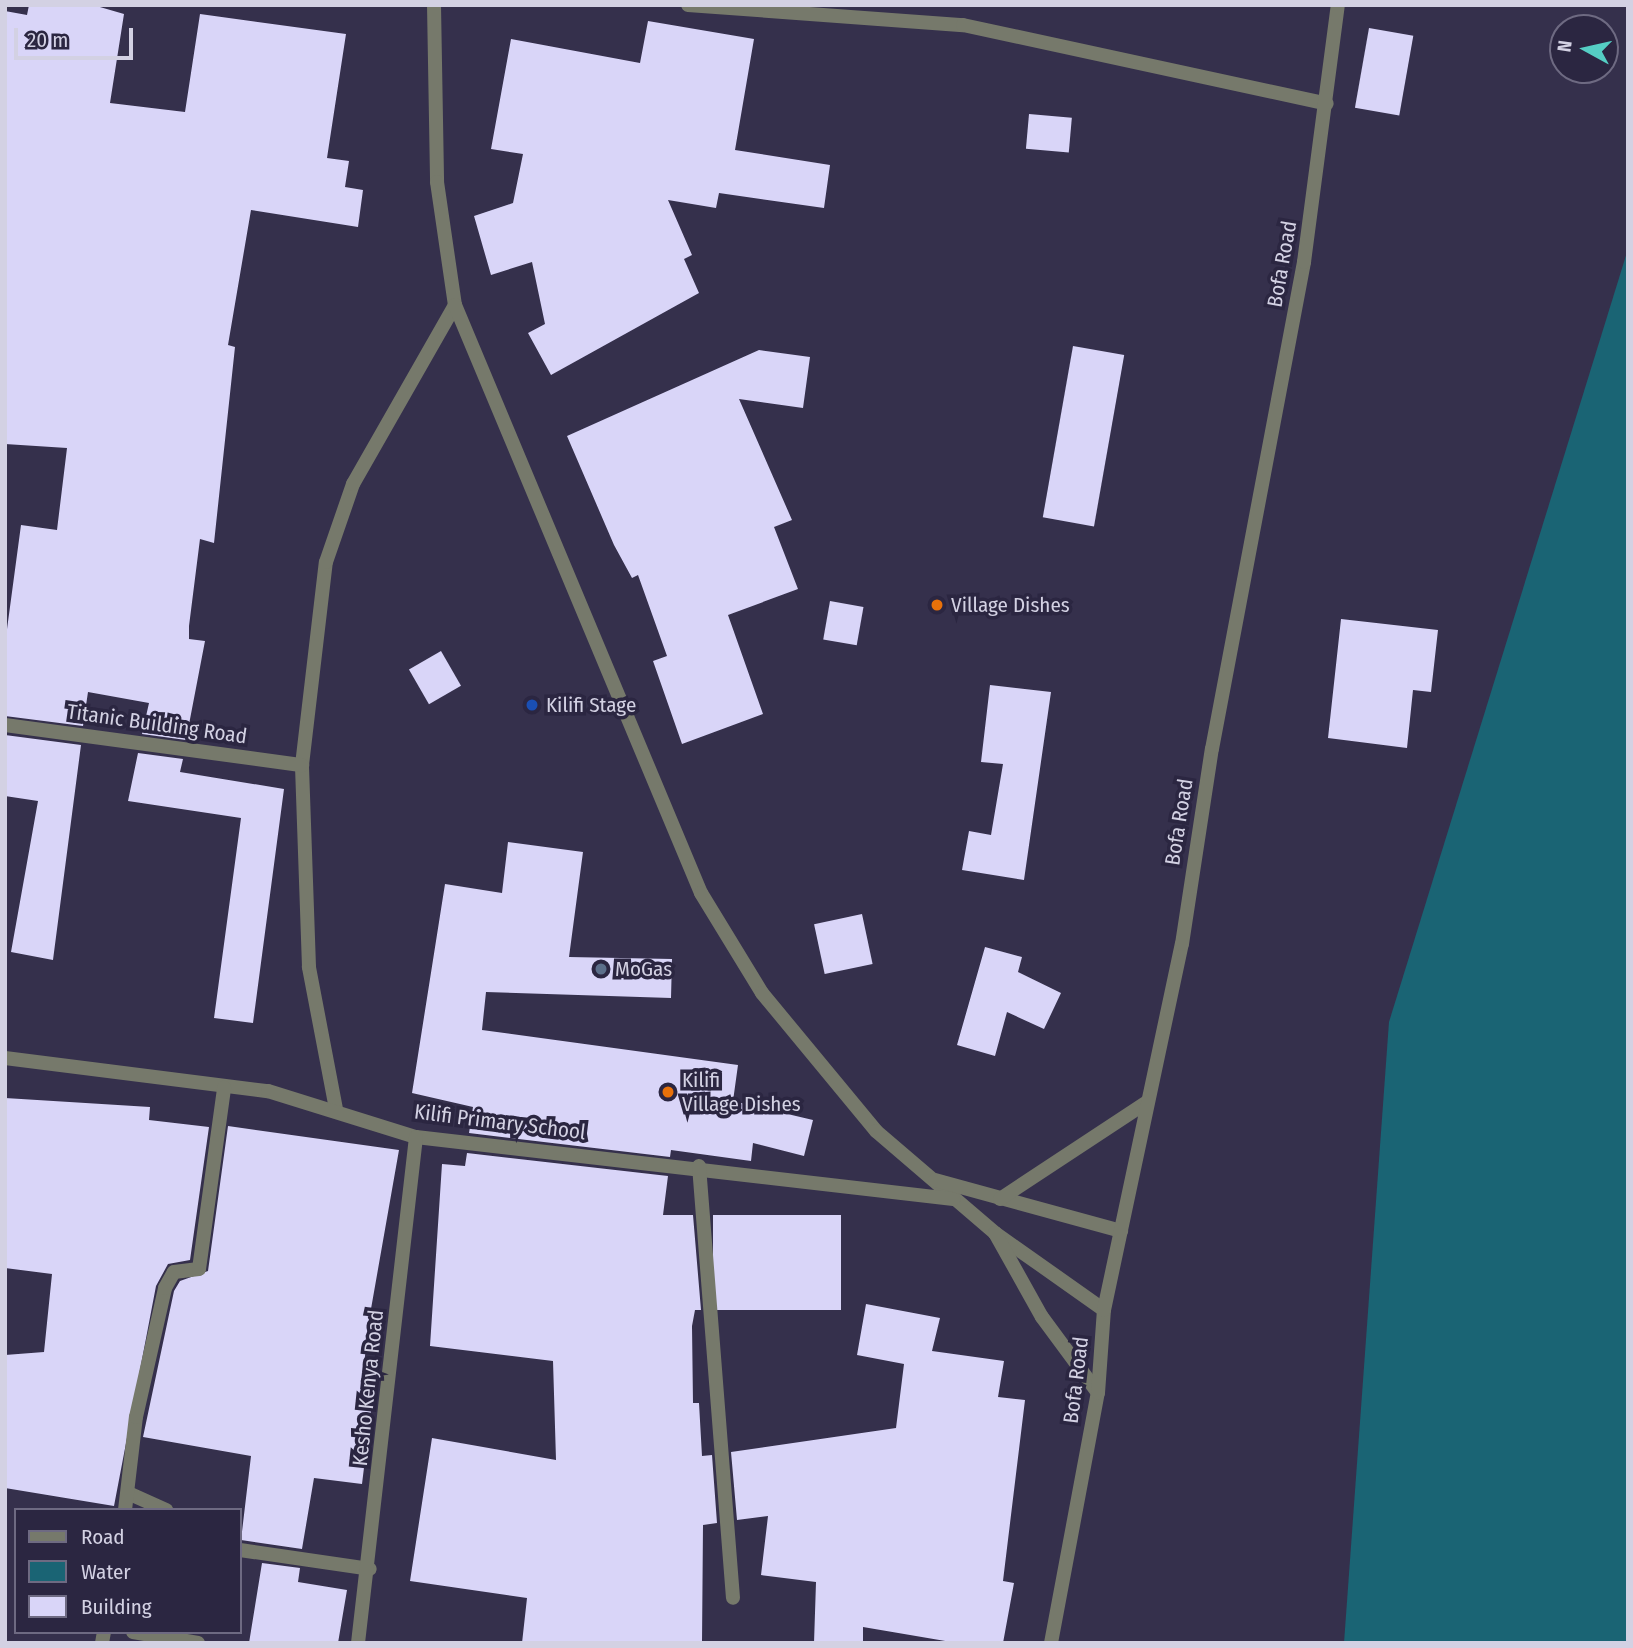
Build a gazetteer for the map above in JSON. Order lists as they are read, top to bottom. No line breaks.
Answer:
{"streets":{"street":["Bofa Road","Titanic Building Road","Kilifi Primary School","Kesho Kenya Road"]},"crossings":[["Kilifi Primary School","Kesho Kenya Road"]],"places":["Village Dishes","Kilifi Stage","MoGas","Kilifi Village Dishes"],"legend":["Road","Water","Building"],"scale_bar":"20 m","north":"left"}
